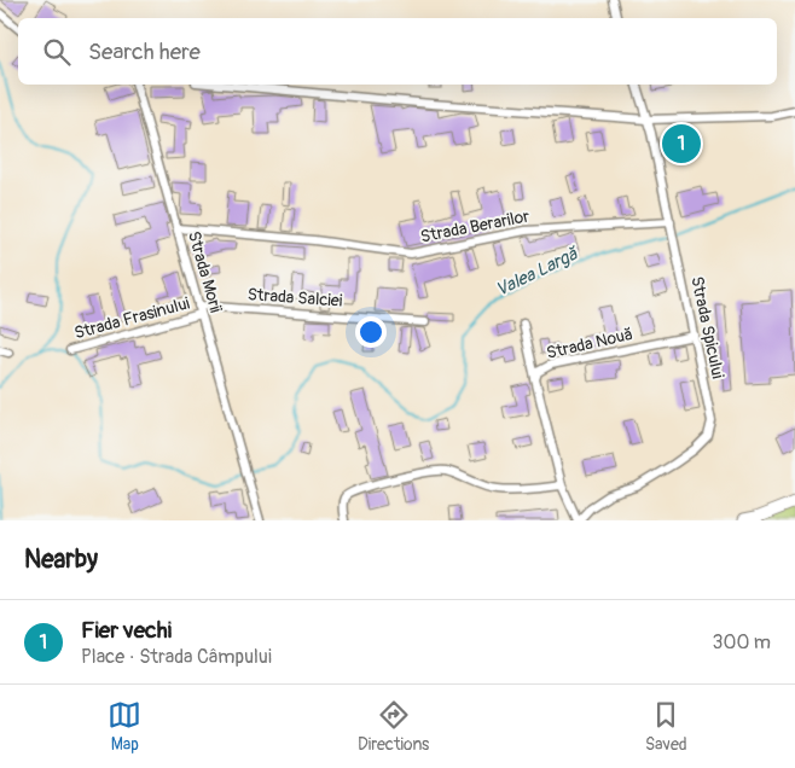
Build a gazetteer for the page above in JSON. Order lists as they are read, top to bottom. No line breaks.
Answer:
{"streets":{"street":["Strada Berarilor","Strada Morii","Strada Salciei","Strada Frasinului","Strada Spicului","Strada Nouă"]},"crossings":[["Strada Berarilor","Strada Morii"],["Strada Berarilor","Strada Spicului"],["Strada Morii","Strada Salciei"],["Strada Morii","Strada Frasinului"],["Strada Spicului","Strada Nouă"]],"water":["Valea Largă"],"page":{"search":"Search here","pins":"1","heading":"Nearby","list":[{"mark":"1","name":"Fier vechi","note":"Place · Strada Câmpului","value":"300 m"}],"nav":["Map","Directions","Saved"]}}
